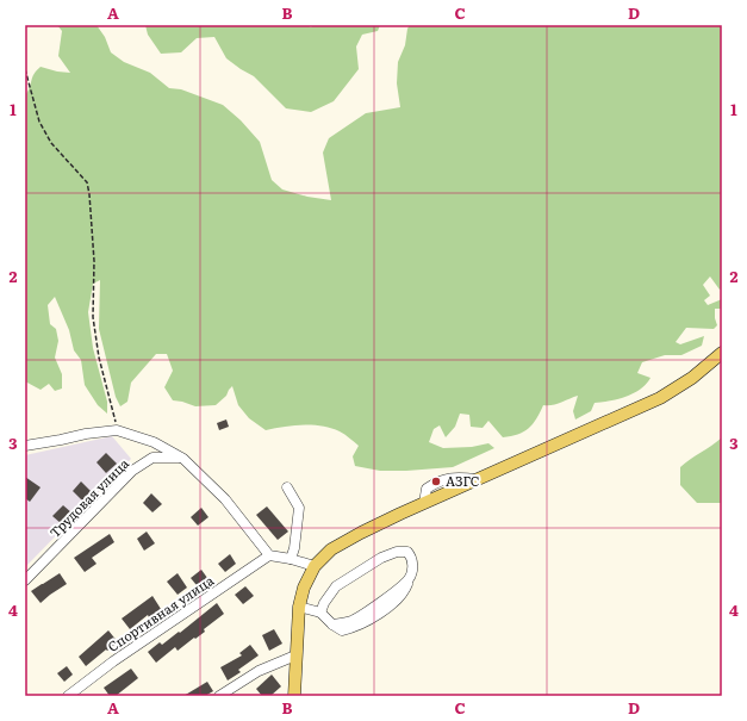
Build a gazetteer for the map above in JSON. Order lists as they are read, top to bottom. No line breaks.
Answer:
{"streets":{"street":["Трудовая улица","Спортивная улица"]},"places":["АЗГС"],"grid":{"columns":["A","B","C","D"],"rows":["1","2","3","4"]}}
